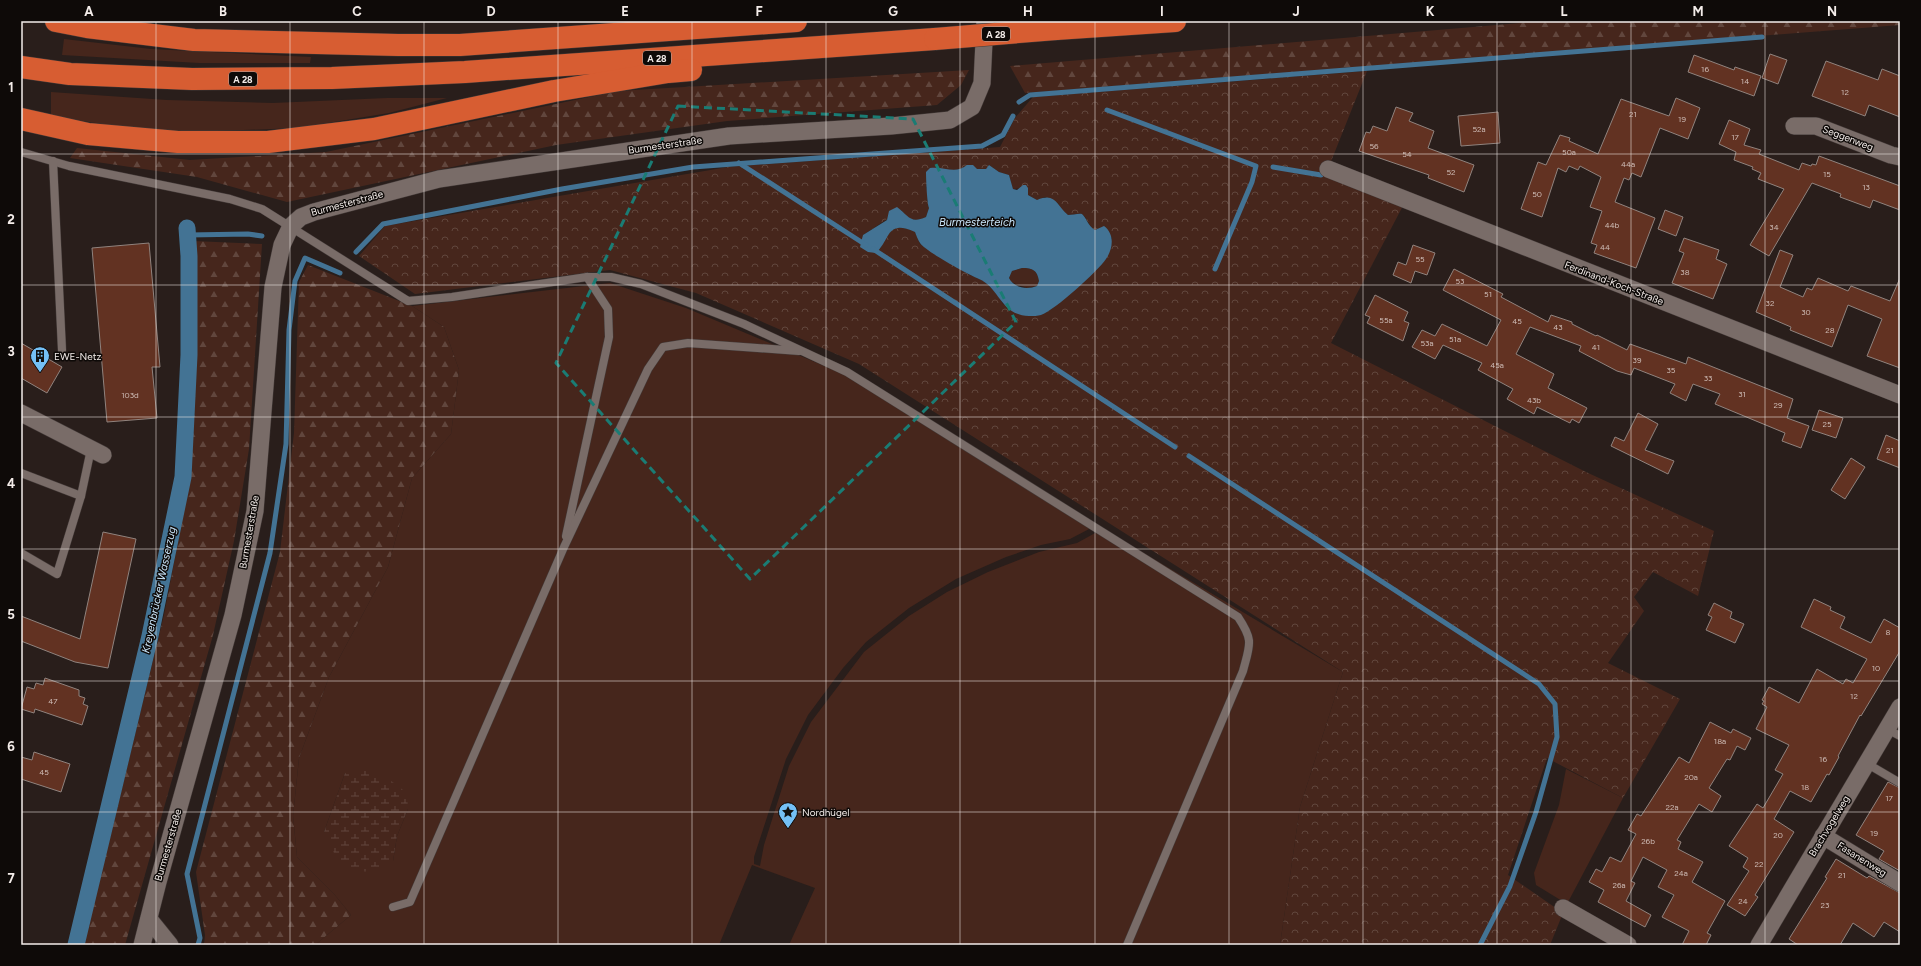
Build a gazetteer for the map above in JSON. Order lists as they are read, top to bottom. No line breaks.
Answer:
{"streets":{"highway":["A 28"],"street":["Seggenweg","Burmesterstraße","Ferdinand-Koch-Straße","Brachvogelweg","Fasanenweg"]},"crossings":[["Brachvogelweg","Fasanenweg"]],"water":["Burmesterteich","Kreyenbrücker Wasserzug"],"places":{"building":["EWE-Netz"],"place":["Nordhügel"]},"house_numbers":["16","14","12","21","19","52a","17","56","50a","54","44a","52","15","13","50","44b","34","44","55","38","53","51","32","30","55a","45","43","28","51a","53a","41","39","45a","35","33","31","103d","43b","29","25","21","8","10","12","47","18a","16","45","20a","18","17","22a","19","20","26b","22","24a","21","26a","24","23"],"grid":{"columns":["A","B","C","D","E","F","G","H","I","J","K","L","M","N"],"rows":["1","2","3","4","5","6","7"]}}
